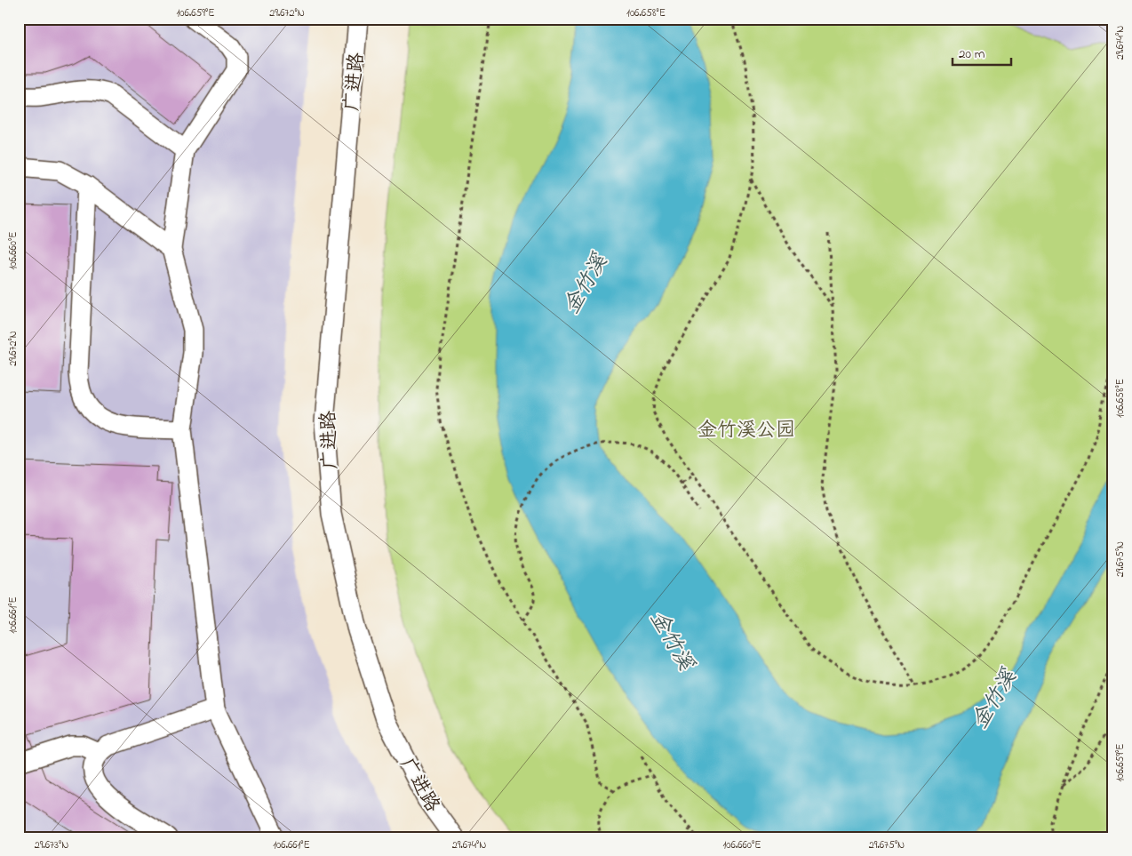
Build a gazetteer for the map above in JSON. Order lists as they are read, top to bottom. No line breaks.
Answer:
{"streets":{"street":["广进路"]},"water":["金竹溪"],"parks":["金竹溪公园"],"scale_bar":"20 m","coordinates":["106.659°E","29.672°N","106.658°E","29.674°N","106.660°E","29.675°N","106.661°E","29.673°N"]}
